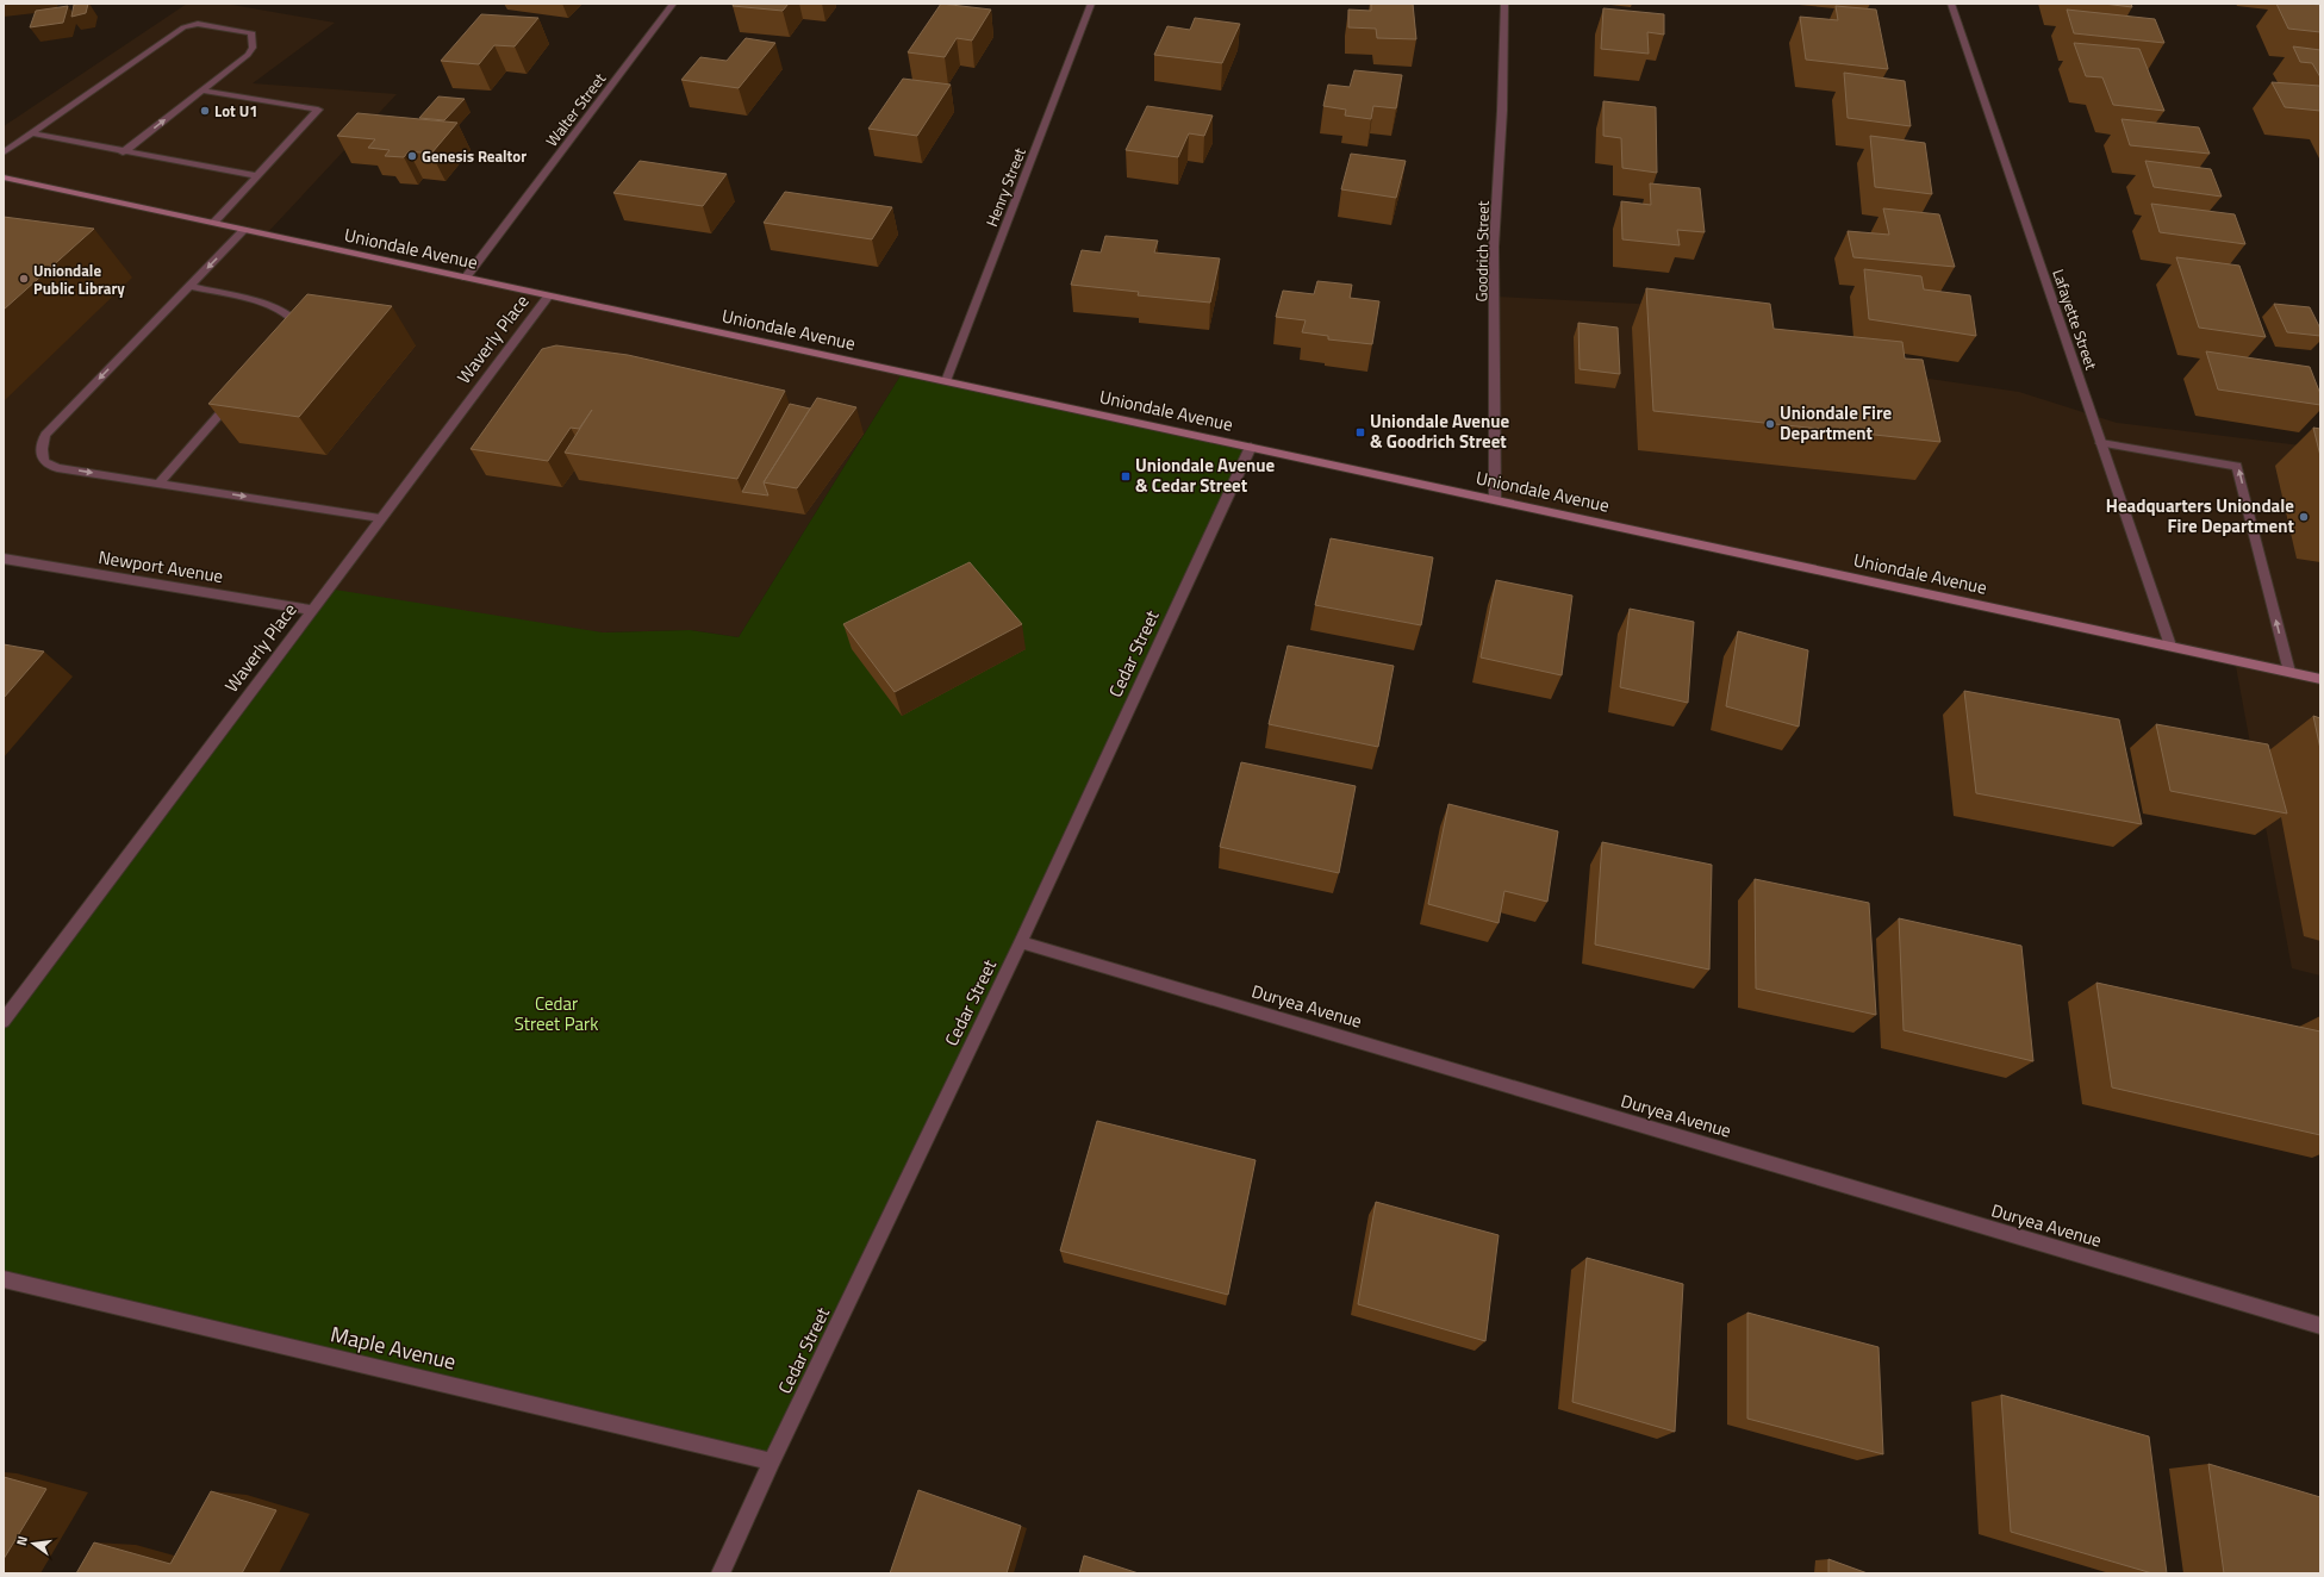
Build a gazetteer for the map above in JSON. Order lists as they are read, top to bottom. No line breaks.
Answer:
{"streets":{"main road":["Uniondale Avenue"],"street":["Walter Street","Henry Street","Goodrich Street","Lafayette Street","Waverly Place","Newport Avenue","Cedar Street","Duryea Avenue","Maple Avenue"]},"crossings":[["Walter Street","Uniondale Avenue"],["Henry Street","Uniondale Avenue"],["Uniondale Avenue","Goodrich Street"],["Uniondale Avenue","Lafayette Street"],["Uniondale Avenue","Waverly Place"],["Uniondale Avenue","Cedar Street"],["Waverly Place","Newport Avenue"],["Cedar Street","Duryea Avenue"],["Cedar Street","Maple Avenue"]],"parks":["Cedar Street Park"],"places":{"other":["Lot U1","Genesis Realtor","Uniondale Public Library","Uniondale Fire Department","Headquarters Uniondale Fire Department"],"transit":["Uniondale Avenue & Goodrich Street","Uniondale Avenue & Cedar Street"]},"north":"left"}
